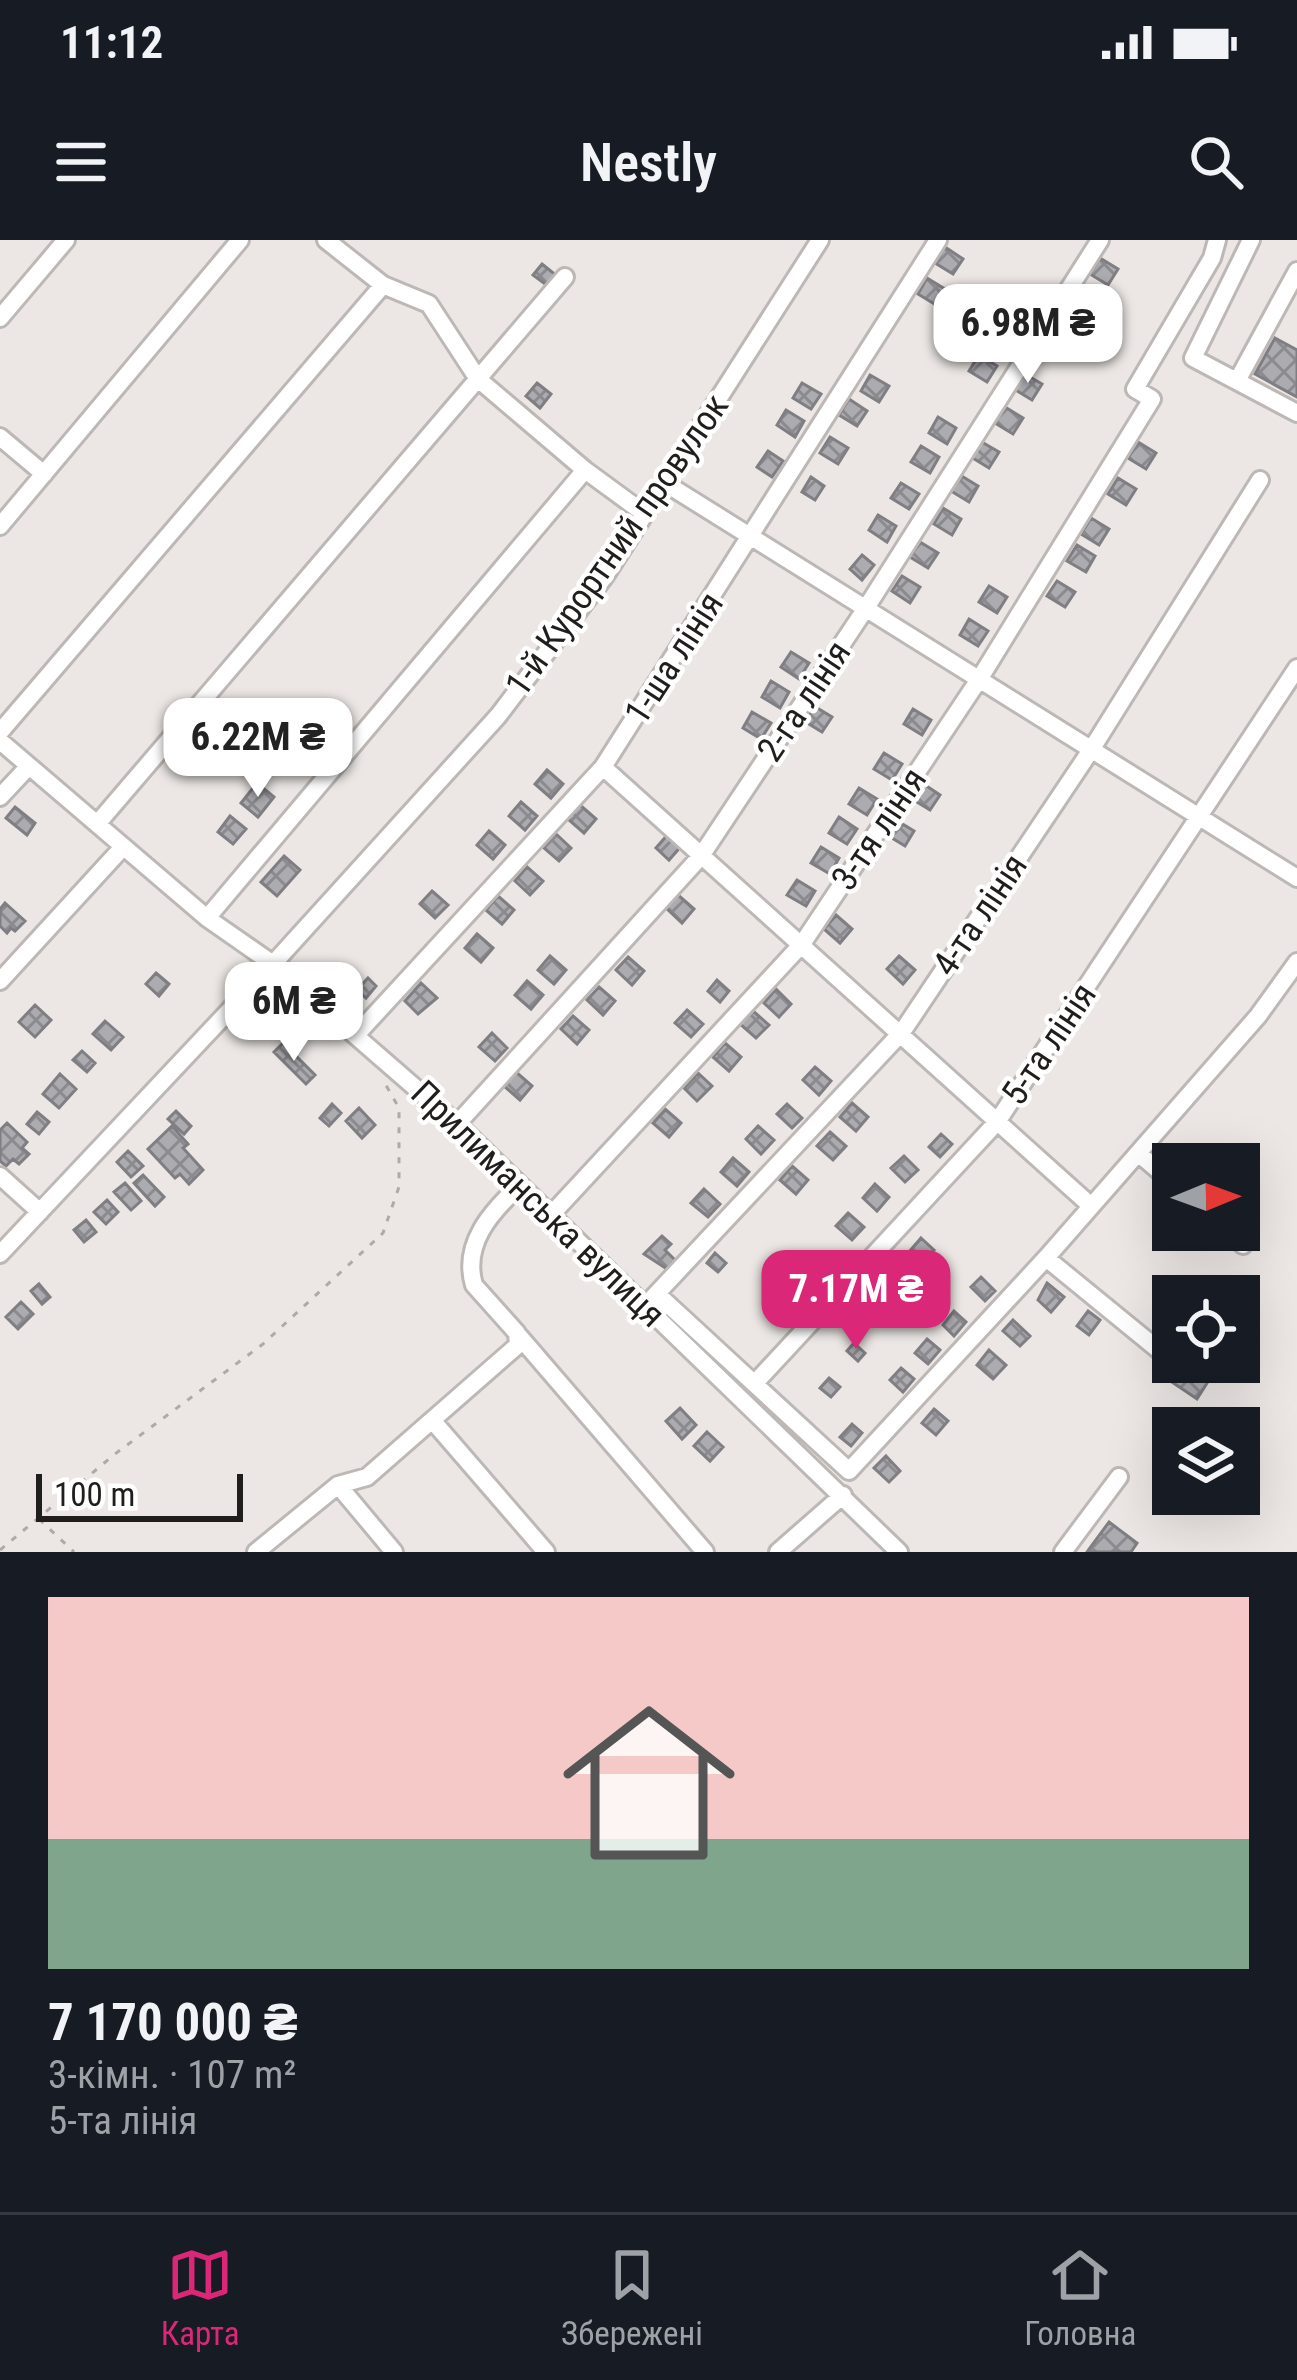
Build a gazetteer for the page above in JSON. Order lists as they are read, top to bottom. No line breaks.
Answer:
{"streets":{"street":["1-й Курортний провулок","1-ша лінія","2-га лінія","3-тя лінія","4-та лінія","5-та лінія","Прилиманська вулиця"]},"crossings":[["1-й Курортний провулок","Прилиманська вулиця"],["1-ша лінія","Прилиманська вулиця"],["2-га лінія","Прилиманська вулиця"],["3-тя лінія","Прилиманська вулиця"],["4-та лінія","Прилиманська вулиця"]],"scale_bar":"100 m","north":"right","page":{"status":"11:12","header":"Nestly","price":["6.98M ₴","6.22M ₴","6M ₴","7.17M ₴"],"scale":"100 m","list":[{"name":"7 170 000 ₴","note":"3-кімн. · 107 m² · 5-та лінія"}],"tabs":["Карта","Збережені","Головна"]}}
